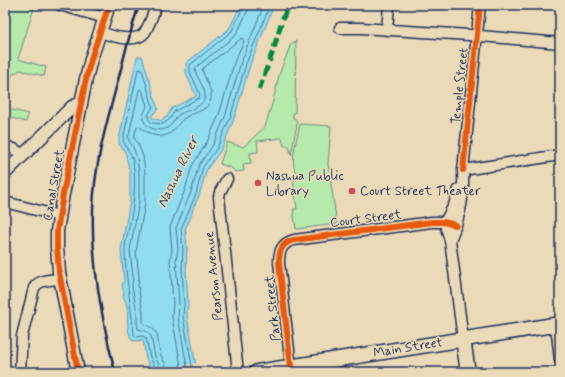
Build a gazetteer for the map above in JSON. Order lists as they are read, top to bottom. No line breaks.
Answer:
{"streets":{"main road":["Main Street"],"street":["Temple Street","Canal Street","Court Street","Pearson Avenue","Park Street"]},"crossings":[["Temple Street","Court Street"],["Temple Street","Main Street"],["Court Street","Park Street"],["Park Street","Main Street"]],"water":["Nashua River"],"places":["Nashua Public Library","Court Street Theater"]}
